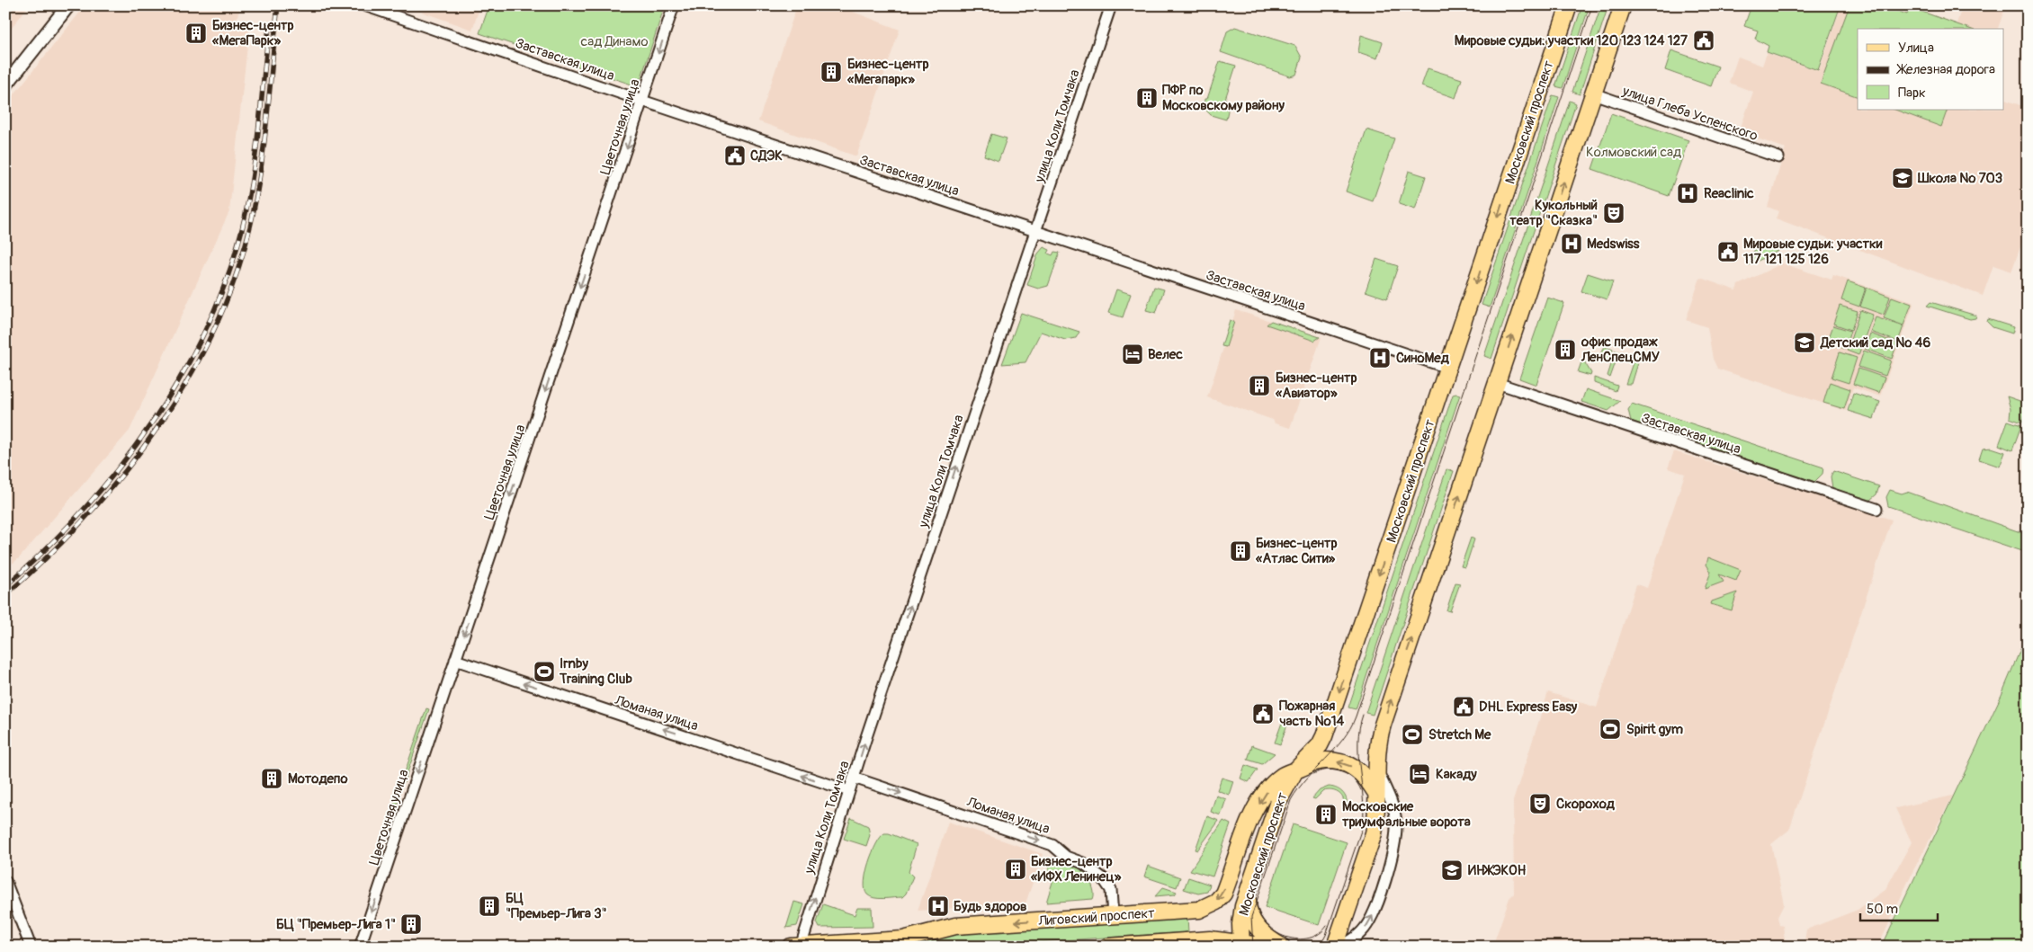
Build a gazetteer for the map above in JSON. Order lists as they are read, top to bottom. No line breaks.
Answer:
{"streets":{"main road":["Московский проспект","Лиговский проспект"],"street":["Заставская улица","улица Глеба Успенского","улица Коли Томчака","Цветочная улица","Ломаная улица"]},"crossings":[["Заставская улица","Московский проспект"],["Заставская улица","улица Коли Томчака"],["Заставская улица","Цветочная улица"],["Московский проспект","Лиговский проспект"],["улица Коли Томчака","Ломаная улица"],["улица Коли Томчака","Лиговский проспект"],["Цветочная улица","Ломаная улица"],["Ломаная улица","Лиговский проспект"]],"one_way":["улица Коли Томчака","Цветочная улица","Лиговский проспект"],"parks":["сад Динамо","Колмовский сад"],"places":{"building":["Бизнес-центр «МегаПарк»","Бизнес-центр «Мегапарк»","ПФР по Московскому району","офис продаж ЛенСпецСМУ","Бизнес-центр «Авиатор»","Бизнес-центр «Атлас Сити»","Мотодепо","Московские триумфальные ворота","Бизнес-центр «ИФХ Ленинец»","БЦ \"Премьер-Лига 3\"","БЦ \"Премьер-Лига 1\""],"public building":["Мировые судьи: участки 120 123 124 127","СДЭК","Мировые судьи: участки 117 121 125 126","DHL Express Easy","Пожарная часть №14"],"school or university":["Школа № 703","Детский сад № 46","ИНЖЭКОН"],"hospital":["Reaclinic","Medswiss","СиноМед","Будь здоров"],"theatre":["Кукольный театр \"Сказка\"","Скороход"],"hotel":["Велес","Какаду"],"sports":["Irnby Training Club","Spirit gym","Stretch Me"]},"legend":["Улица","Железная дорога","Парк"],"scale_bar":"50 m"}
